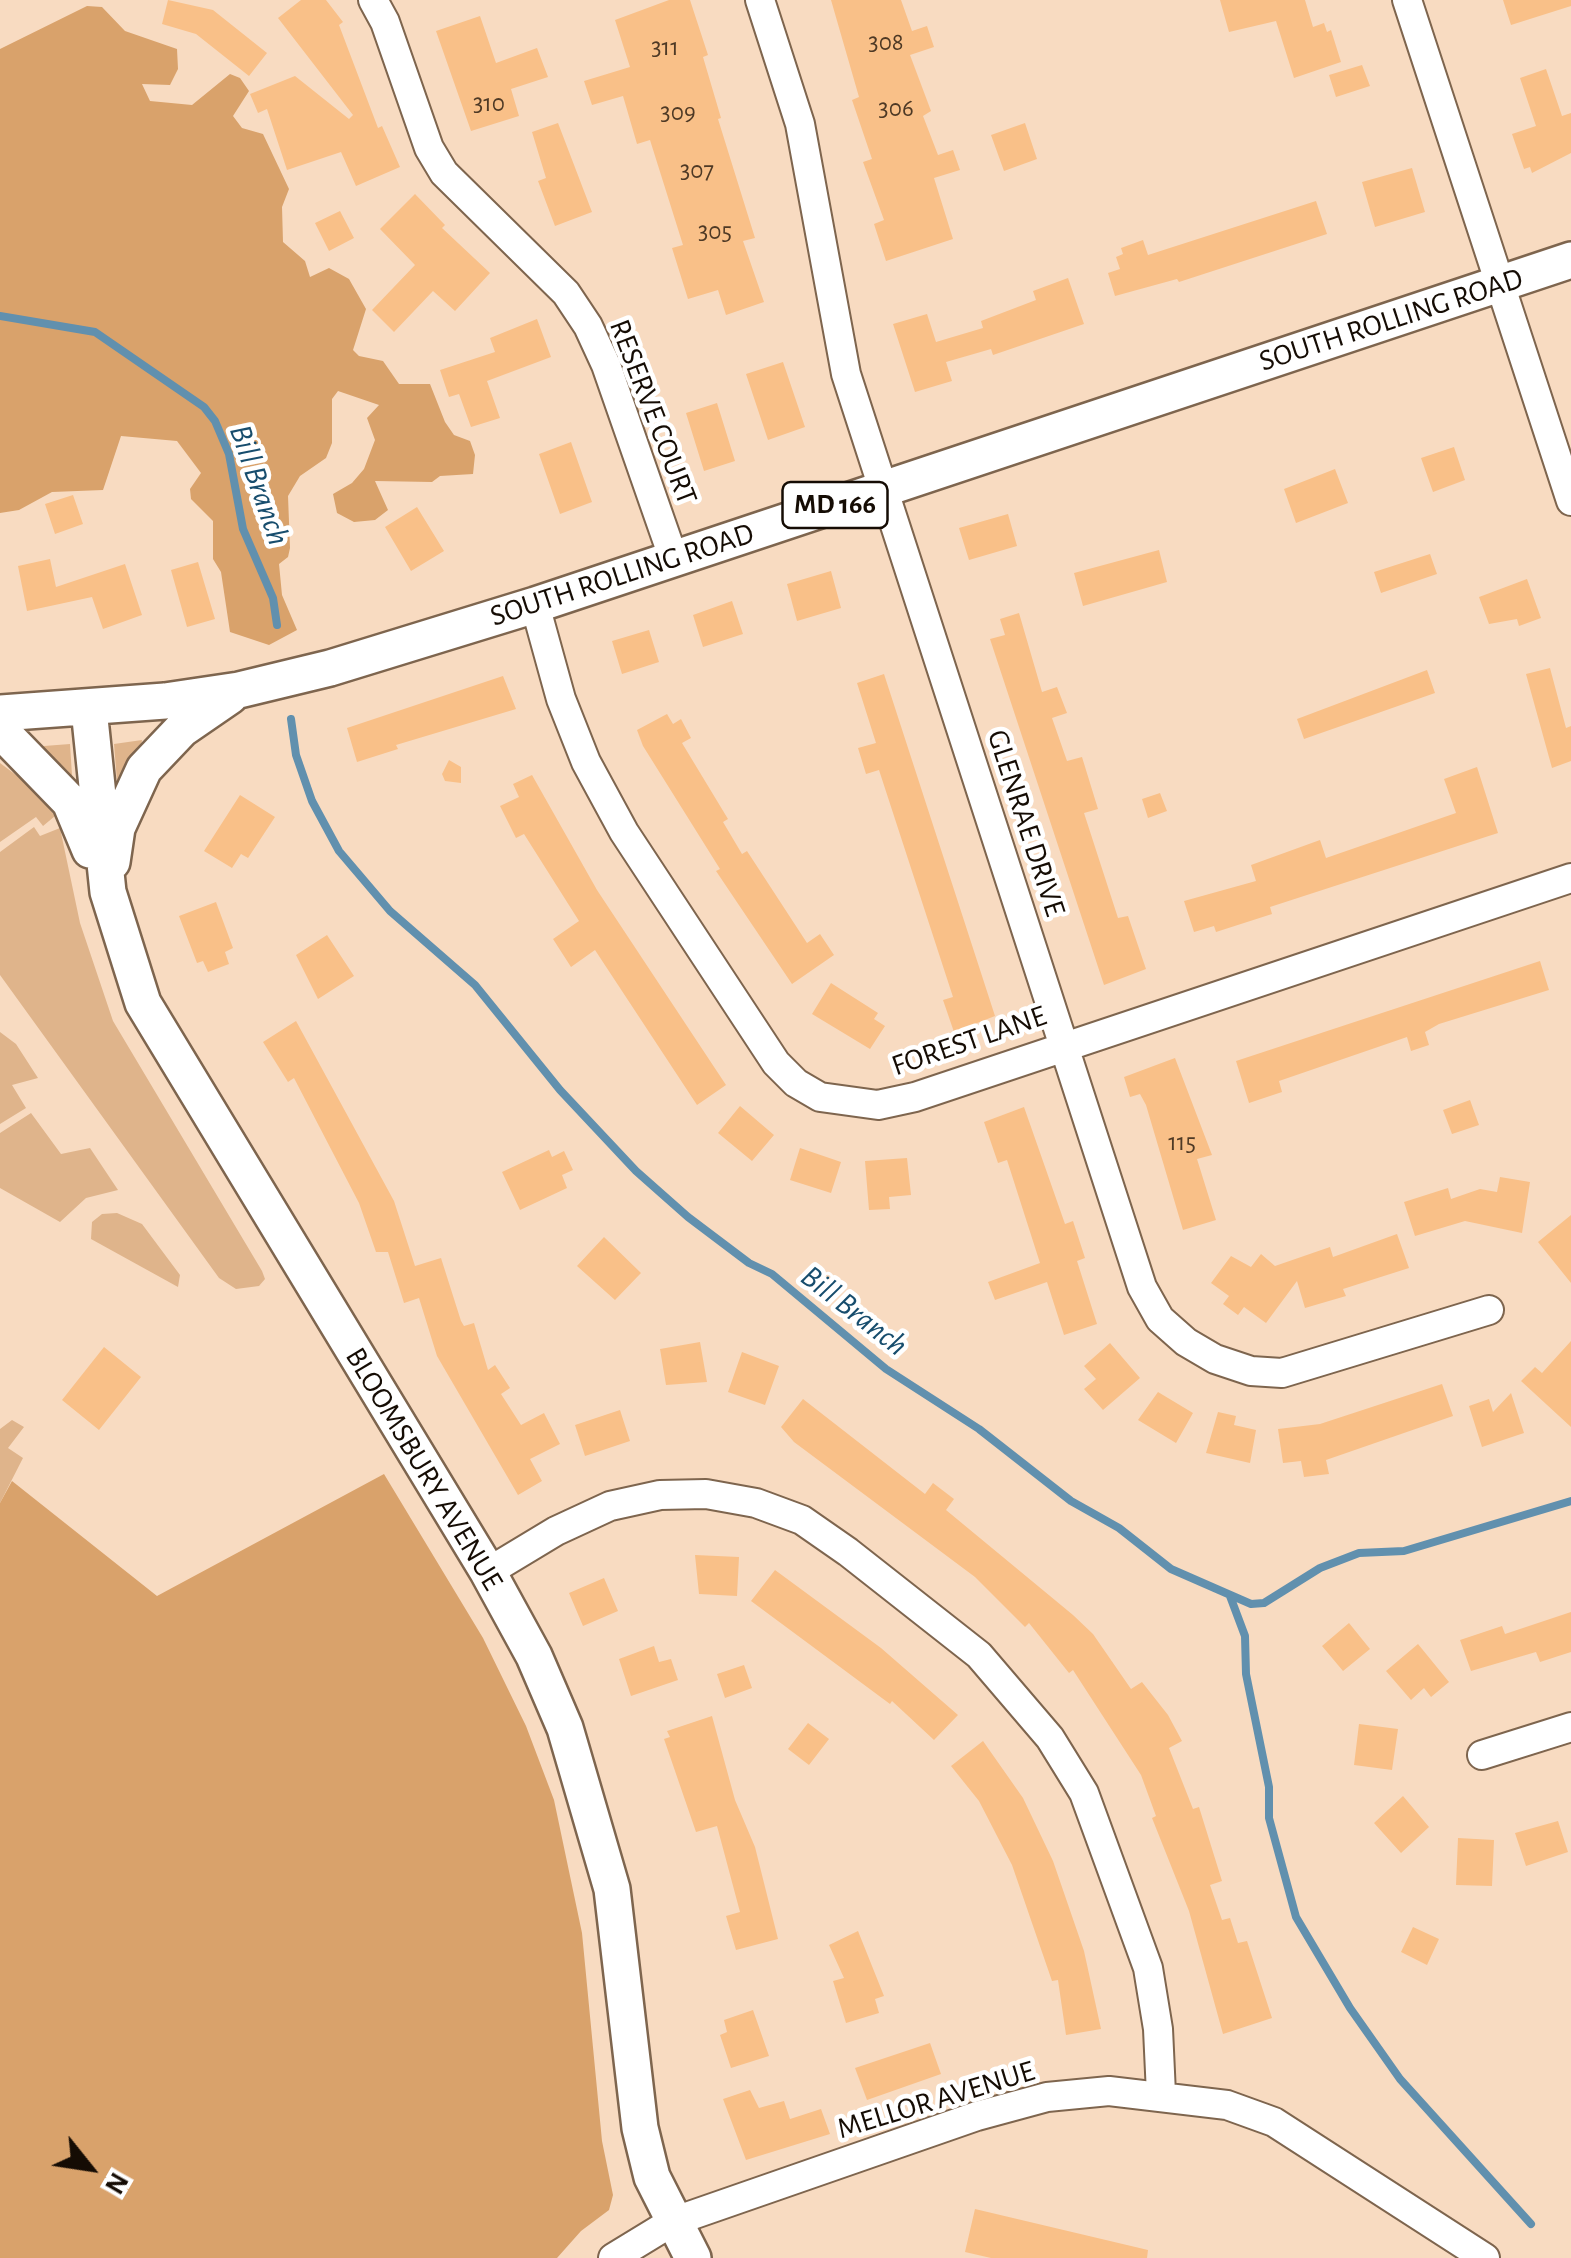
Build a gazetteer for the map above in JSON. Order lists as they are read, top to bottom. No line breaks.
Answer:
{"streets":{"main road":["SOUTH ROLLING ROAD","MD 166","BLOOMSBURY AVENUE"],"street":["RESERVE COURT","GLENRAE DRIVE","FOREST LANE","MELLOR AVENUE"]},"crossings":[["SOUTH ROLLING ROAD","RESERVE COURT"],["SOUTH ROLLING ROAD","GLENRAE DRIVE"],["SOUTH ROLLING ROAD","FOREST LANE"],["SOUTH ROLLING ROAD","BLOOMSBURY AVENUE"],["GLENRAE DRIVE","FOREST LANE"],["BLOOMSBURY AVENUE","MELLOR AVENUE"]],"water":["Bill Branch"],"house_numbers":["308","311","310","306","309","307","305","115"],"north":"bottom right"}
